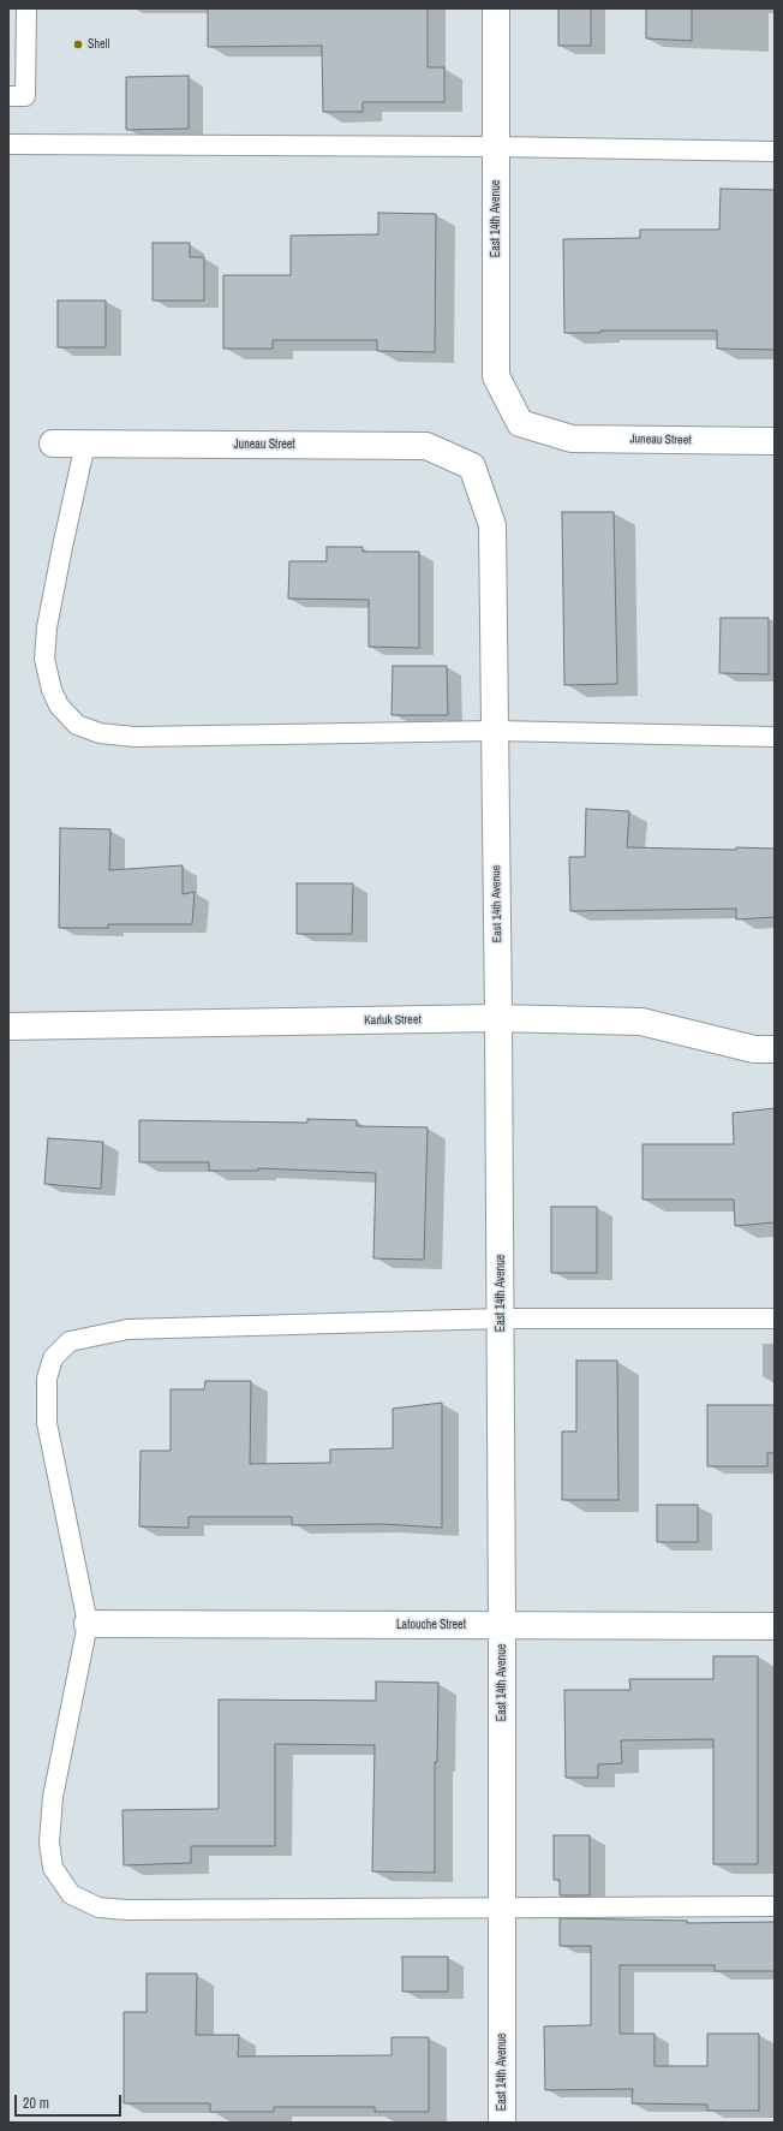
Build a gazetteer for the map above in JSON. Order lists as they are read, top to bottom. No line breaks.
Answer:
{"streets":{"street":["East 14th Avenue","Juneau Street","Karluk Street","Latouche Street"]},"crossings":[["East 14th Avenue","Juneau Street"],["East 14th Avenue","Karluk Street"],["East 14th Avenue","Latouche Street"]],"places":["Shell"],"scale_bar":"20 m"}
